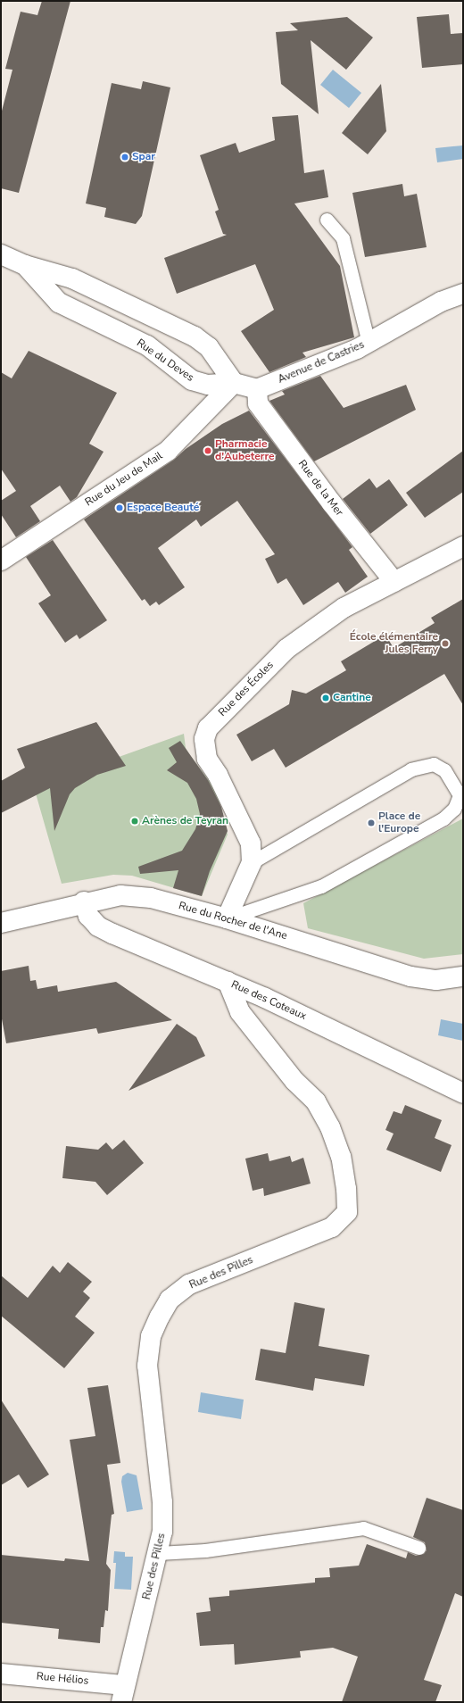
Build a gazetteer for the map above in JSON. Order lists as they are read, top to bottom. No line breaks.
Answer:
{"streets":{"street":["Rue du Deves","Avenue de Castries","Rue du Jeu de Mail","Rue de la Mer","Rue des Écoles","Rue du Rocher de l'Ane","Rue des Coteaux","Rue des Pilles","Rue Hélios"]},"crossings":[["Rue du Deves","Rue du Jeu de Mail"],["Avenue de Castries","Rue de la Mer"],["Rue de la Mer","Rue des Écoles"],["Rue des Écoles","Rue du Rocher de l'Ane"],["Rue du Rocher de l'Ane","Rue des Coteaux"],["Rue des Coteaux","Rue des Pilles"],["Rue des Pilles","Rue Hélios"]],"places":["Spar","Pharmacie d'Aubeterre","Espace Beauté","École élémentaire Jules Ferry","Cantine","Arènes de Teyran","Place de l'Europe"]}
